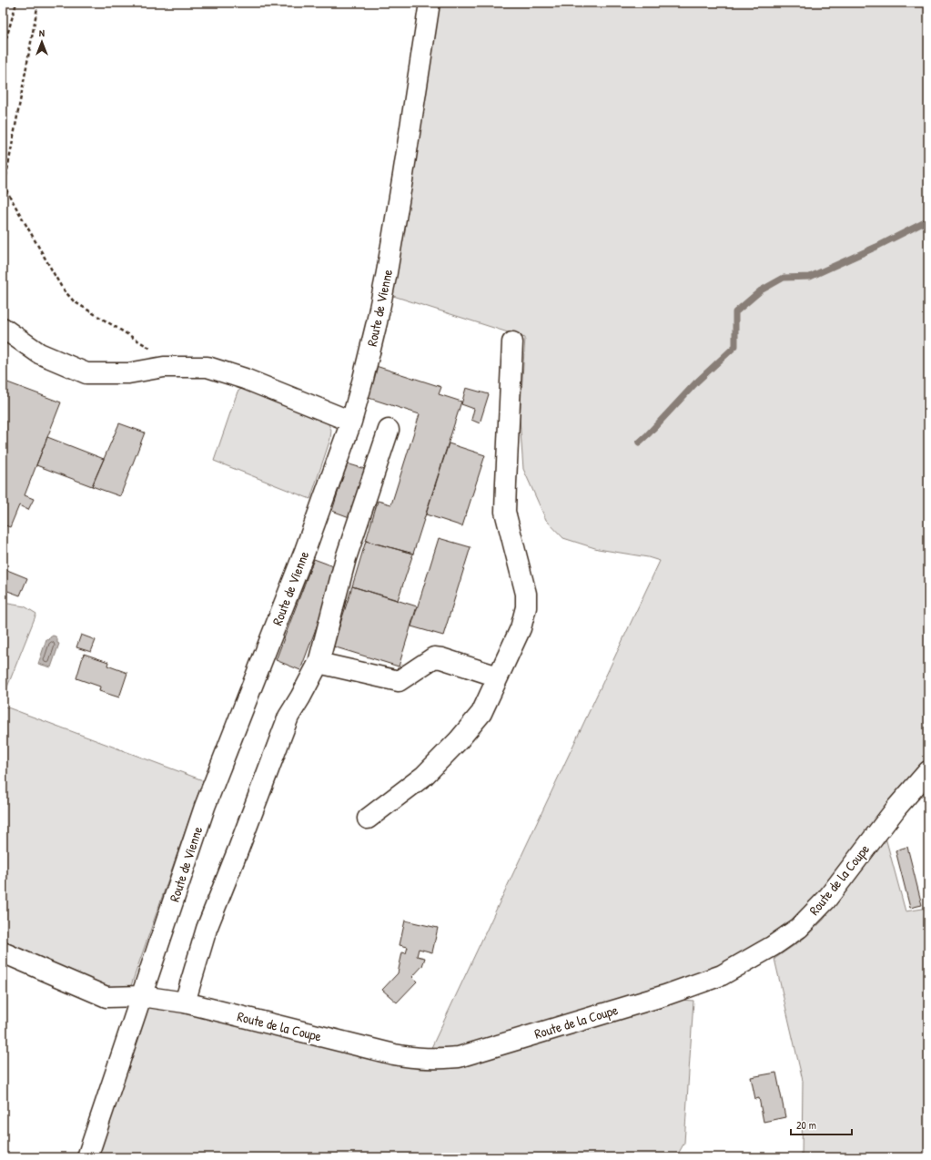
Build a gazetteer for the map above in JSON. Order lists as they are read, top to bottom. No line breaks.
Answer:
{"streets":{"street":["Route de Vienne","Route de la Coupe"]},"crossings":[["Route de Vienne","Route de la Coupe"]],"scale_bar":"20 m","north":"top"}
